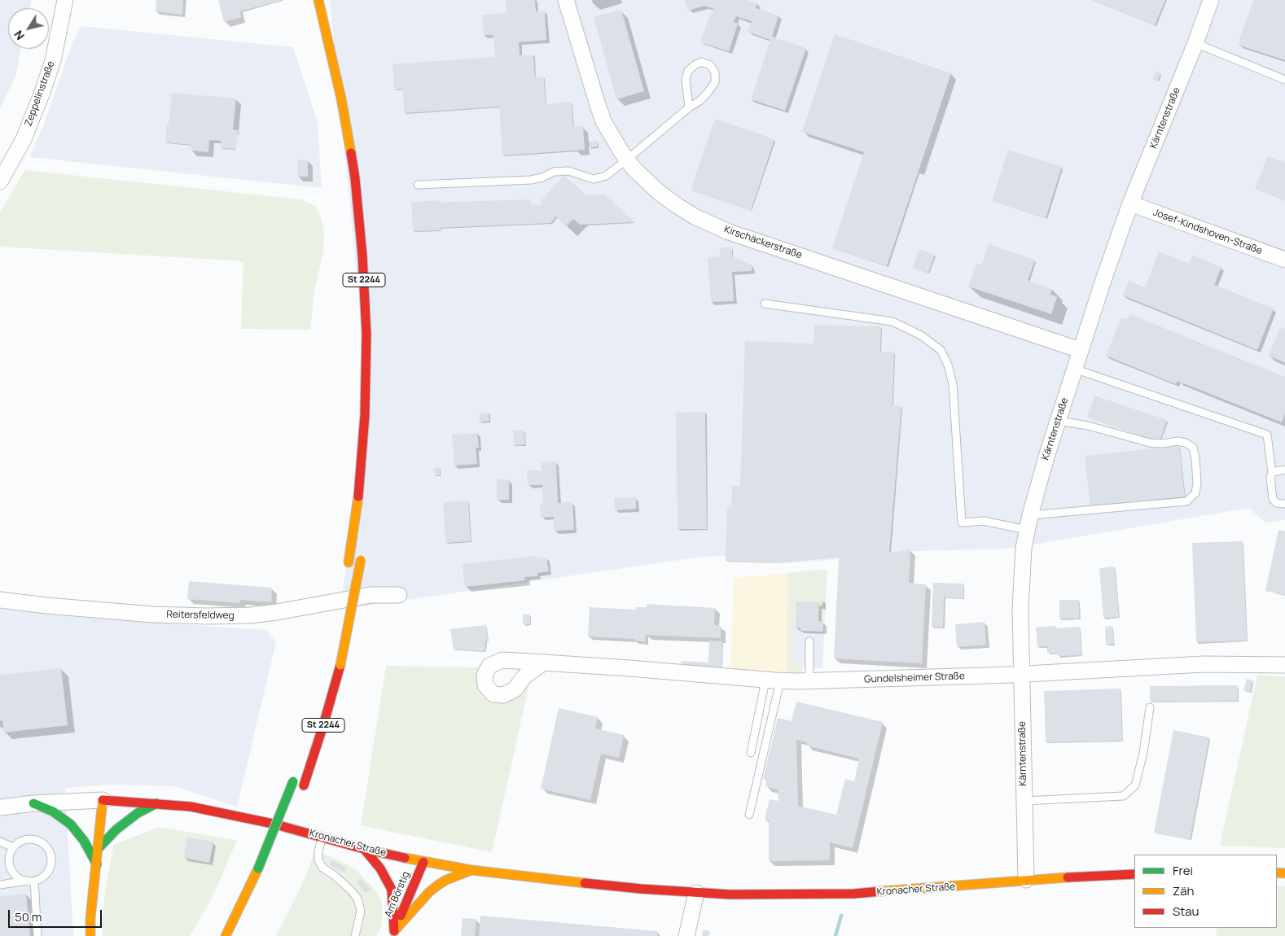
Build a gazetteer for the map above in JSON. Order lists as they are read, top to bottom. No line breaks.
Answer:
{"streets":{"street":["Zeppelinstraße","Kärntenstraße","Josef-Kindshoven-Straße","Kirschäckerstraße","St 2244","Reitersfeldweg","Gundelsheimer Straße","Kronacher Straße","Am Börstig"]},"crossings":[["Kärntenstraße","Josef-Kindshoven-Straße"],["Kärntenstraße","Kirschäckerstraße"],["Kärntenstraße","Gundelsheimer Straße"],["Kärntenstraße","Kronacher Straße"],["Kronacher Straße","Am Börstig"]],"legend":["Frei","Zäh","Stau"],"scale_bar":"50 m","north":"bottom left"}
